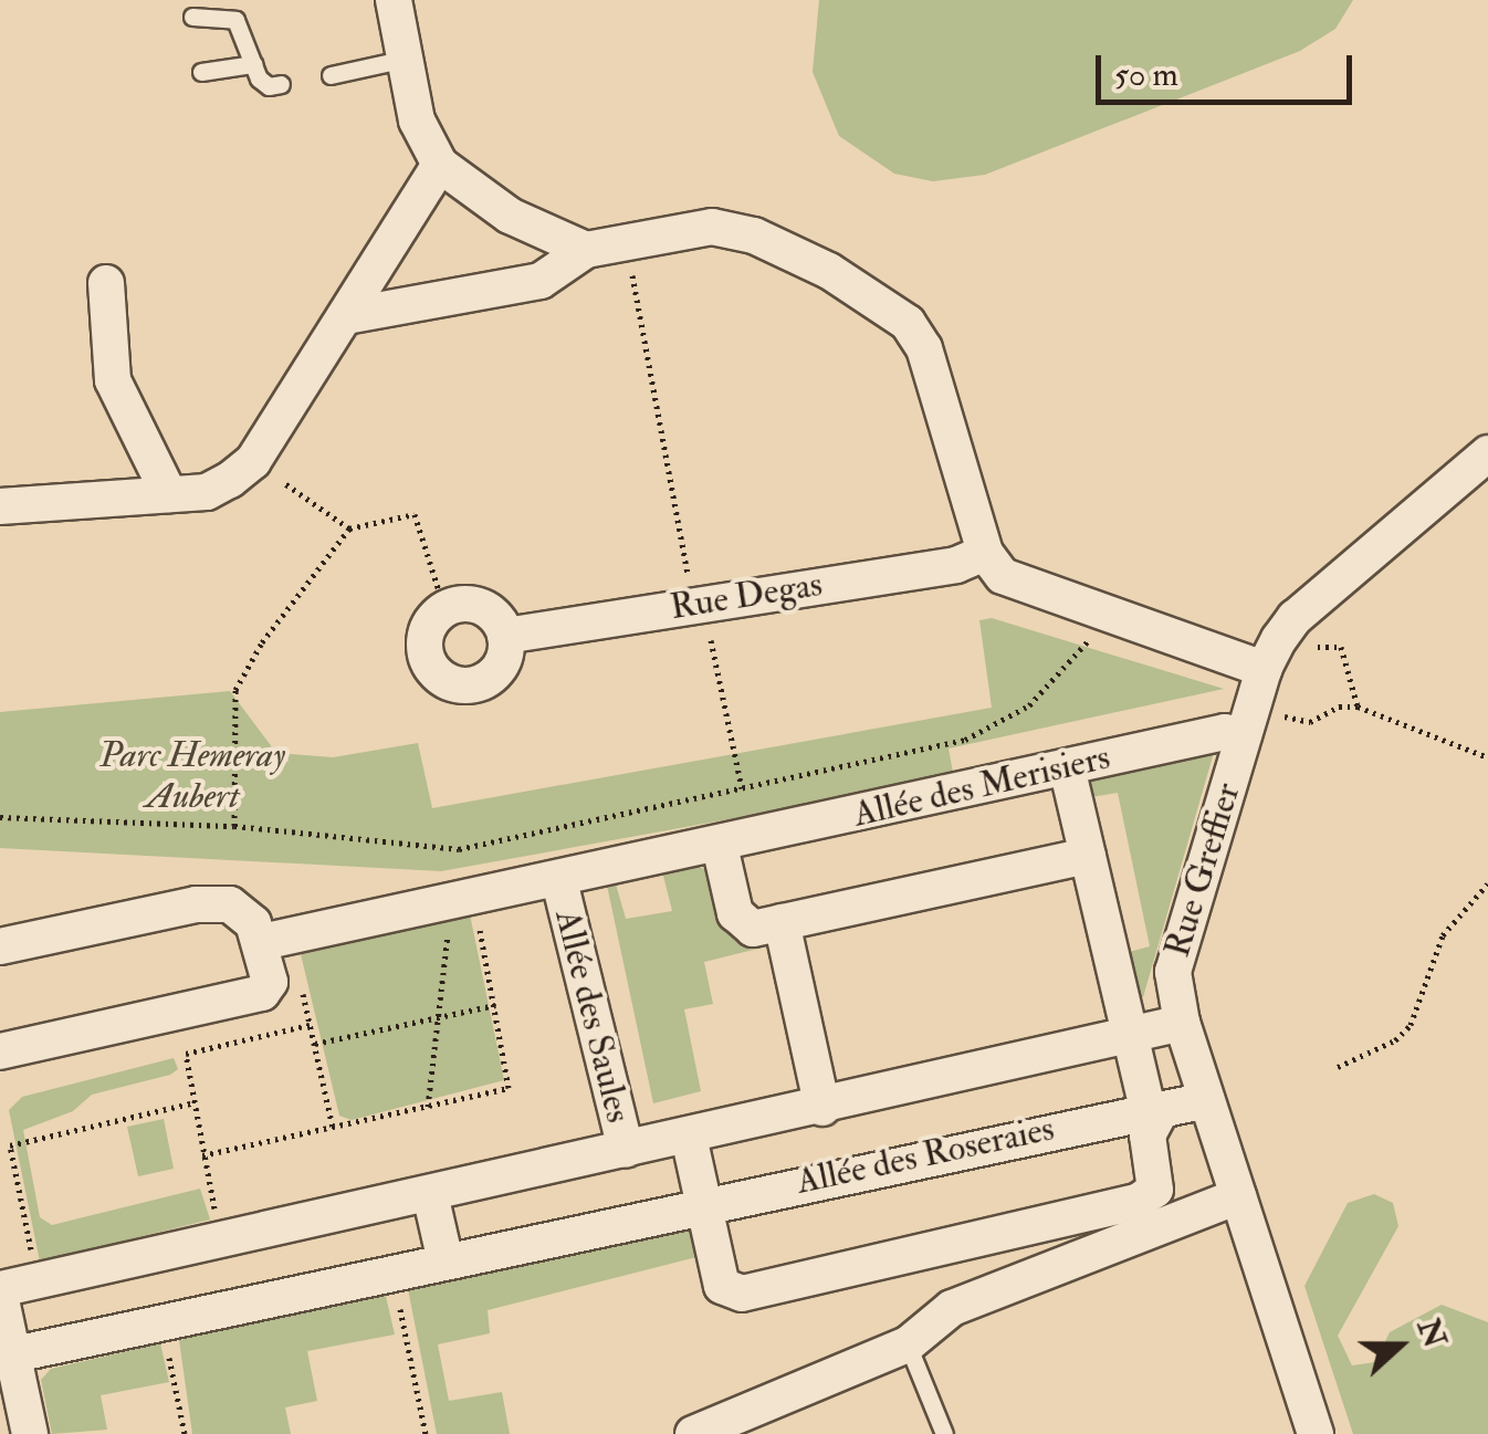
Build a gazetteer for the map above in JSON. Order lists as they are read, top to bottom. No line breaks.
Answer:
{"streets":{"street":["Rue Degas","Allée des Merisiers","Rue Greffier","Allée des Saules","Allée des Roseraies"]},"crossings":[["Allée des Merisiers","Rue Greffier"],["Allée des Merisiers","Allée des Saules"],["Rue Greffier","Allée des Roseraies"],["Allée des Saules","Allée des Roseraies"]],"parks":["Parc Hemeray Aubert"],"scale_bar":"50 m","north":"right"}
